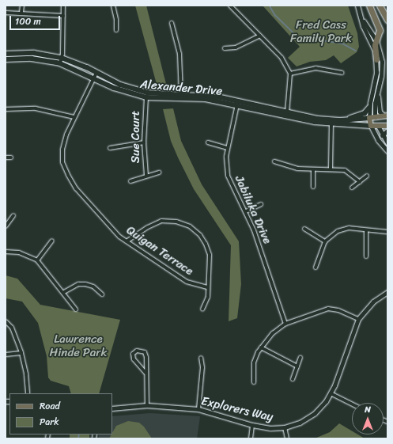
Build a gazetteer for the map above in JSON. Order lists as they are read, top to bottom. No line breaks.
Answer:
{"streets":{"main road":["Alexander Drive"],"street":["Sue Court","Jabiluka Drive","Quigan Terrace","Explorers Way"]},"crossings":[["Alexander Drive","Sue Court"],["Alexander Drive","Jabiluka Drive"],["Alexander Drive","Quigan Terrace"]],"parks":["Fred Cass Family Park","Lawrence Hinde Park"],"legend":["Road","Park"],"scale_bar":"100 m","north":"top"}
